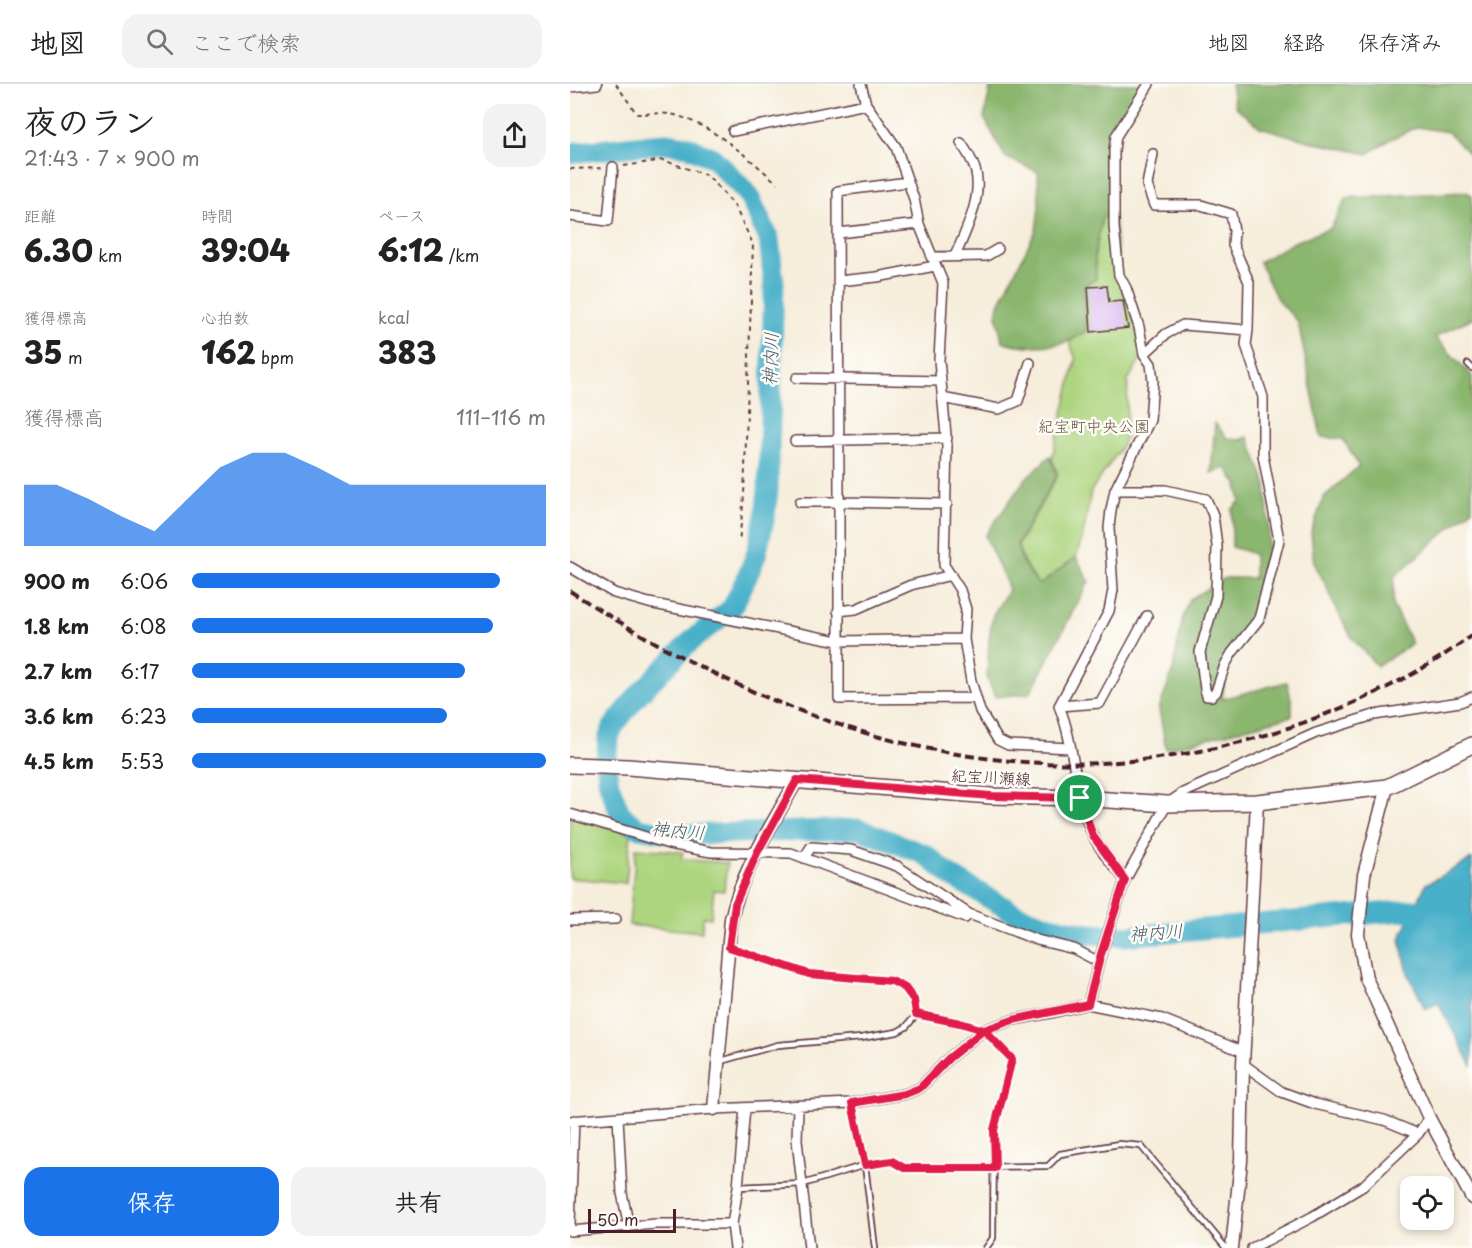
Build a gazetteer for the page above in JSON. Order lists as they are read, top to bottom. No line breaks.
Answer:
{"streets":{"main road":["紀宝川瀬線"]},"water":["神内川"],"parks":["紀宝町中央公園"],"scale_bar":"50 m","page":{"header":"地図","search":"ここで検索","nav":["地図","経路","保存済み"],"heading":["夜のラン","21:43 · 7 × 900 m"],"stats":[["距離","6.30 km"],["時間","39:04"],["ペース","6:12 /km"],["獲得標高","35 m"],["心拍数","162 bpm"],["kcal","383"]],"chart":["獲得標高","111–116 m"],"list":[{"name":"900 m","note":"6:06"},{"name":"1.8 km","note":"6:08"},{"name":"2.7 km","note":"6:17"},{"name":"3.6 km","note":"6:23"},{"name":"4.5 km","note":"5:53"}],"buttons":["保存","共有"],"scale":"50 m"}}
